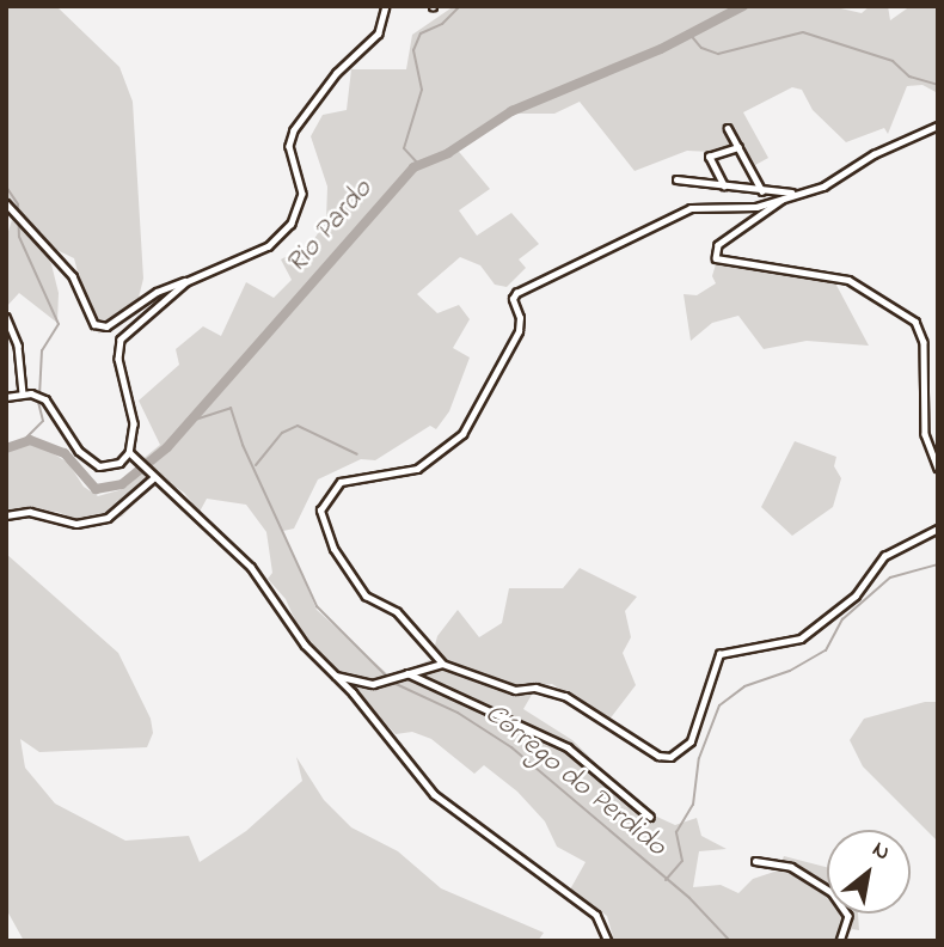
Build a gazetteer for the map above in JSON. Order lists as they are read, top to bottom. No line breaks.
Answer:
{"water":["Rio Pardo","Córrego do Perdido"],"north":"top right"}
